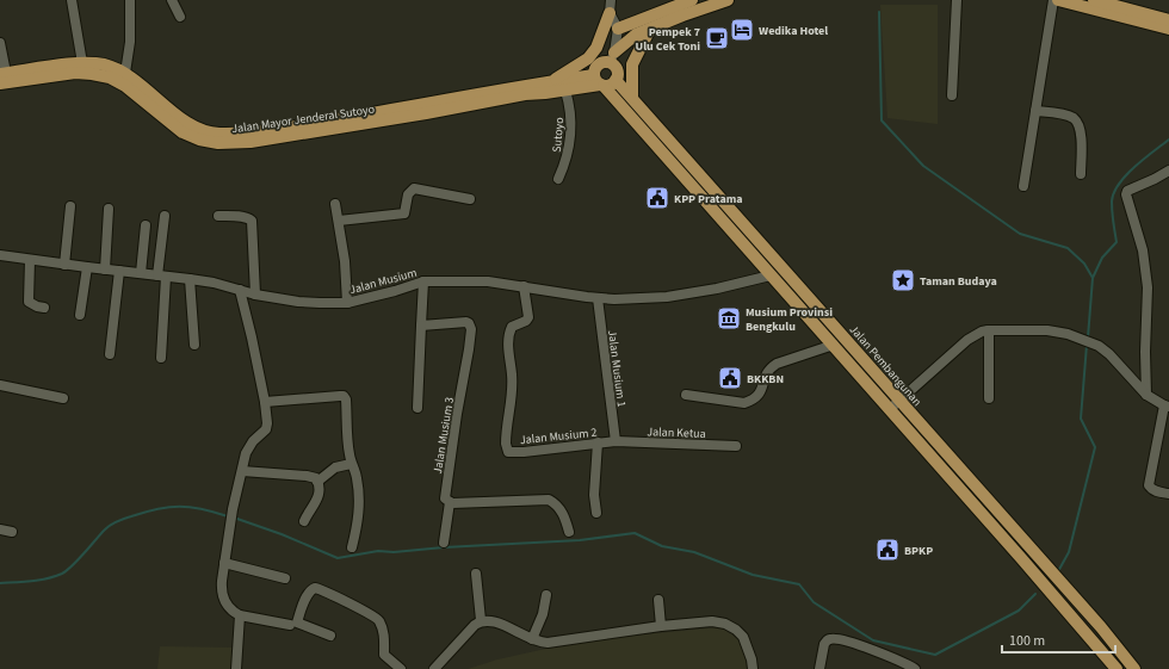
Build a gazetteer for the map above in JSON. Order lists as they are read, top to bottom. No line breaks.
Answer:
{"streets":{"main road":["Jalan Mayor Jenderal Sutoyo","Jalan Pembangunan"],"street":["Sutoyo","Jalan Musium","Jalan Musium 1","Jalan Ketua","Jalan Musium 3","Jalan Musium 2"]},"crossings":[["Jalan Mayor Jenderal Sutoyo","Sutoyo"],["Jalan Mayor Jenderal Sutoyo","Jalan Pembangunan"],["Jalan Musium","Jalan Pembangunan"],["Jalan Musium","Jalan Musium 1"],["Jalan Musium","Jalan Musium 2"],["Jalan Musium 1","Jalan Ketua"],["Jalan Musium 1","Jalan Musium 2"],["Jalan Ketua","Jalan Musium 2"]],"places":{"hotel":["Wedika Hotel"],"cafe":["Pempek 7 Ulu Cek Toni"],"public building":["KPP Pratama","BKKBN","BPKP"],"place":["Taman Budaya"],"museum":["Musium Provinsi Bengkulu"]},"scale_bar":"100 m"}
